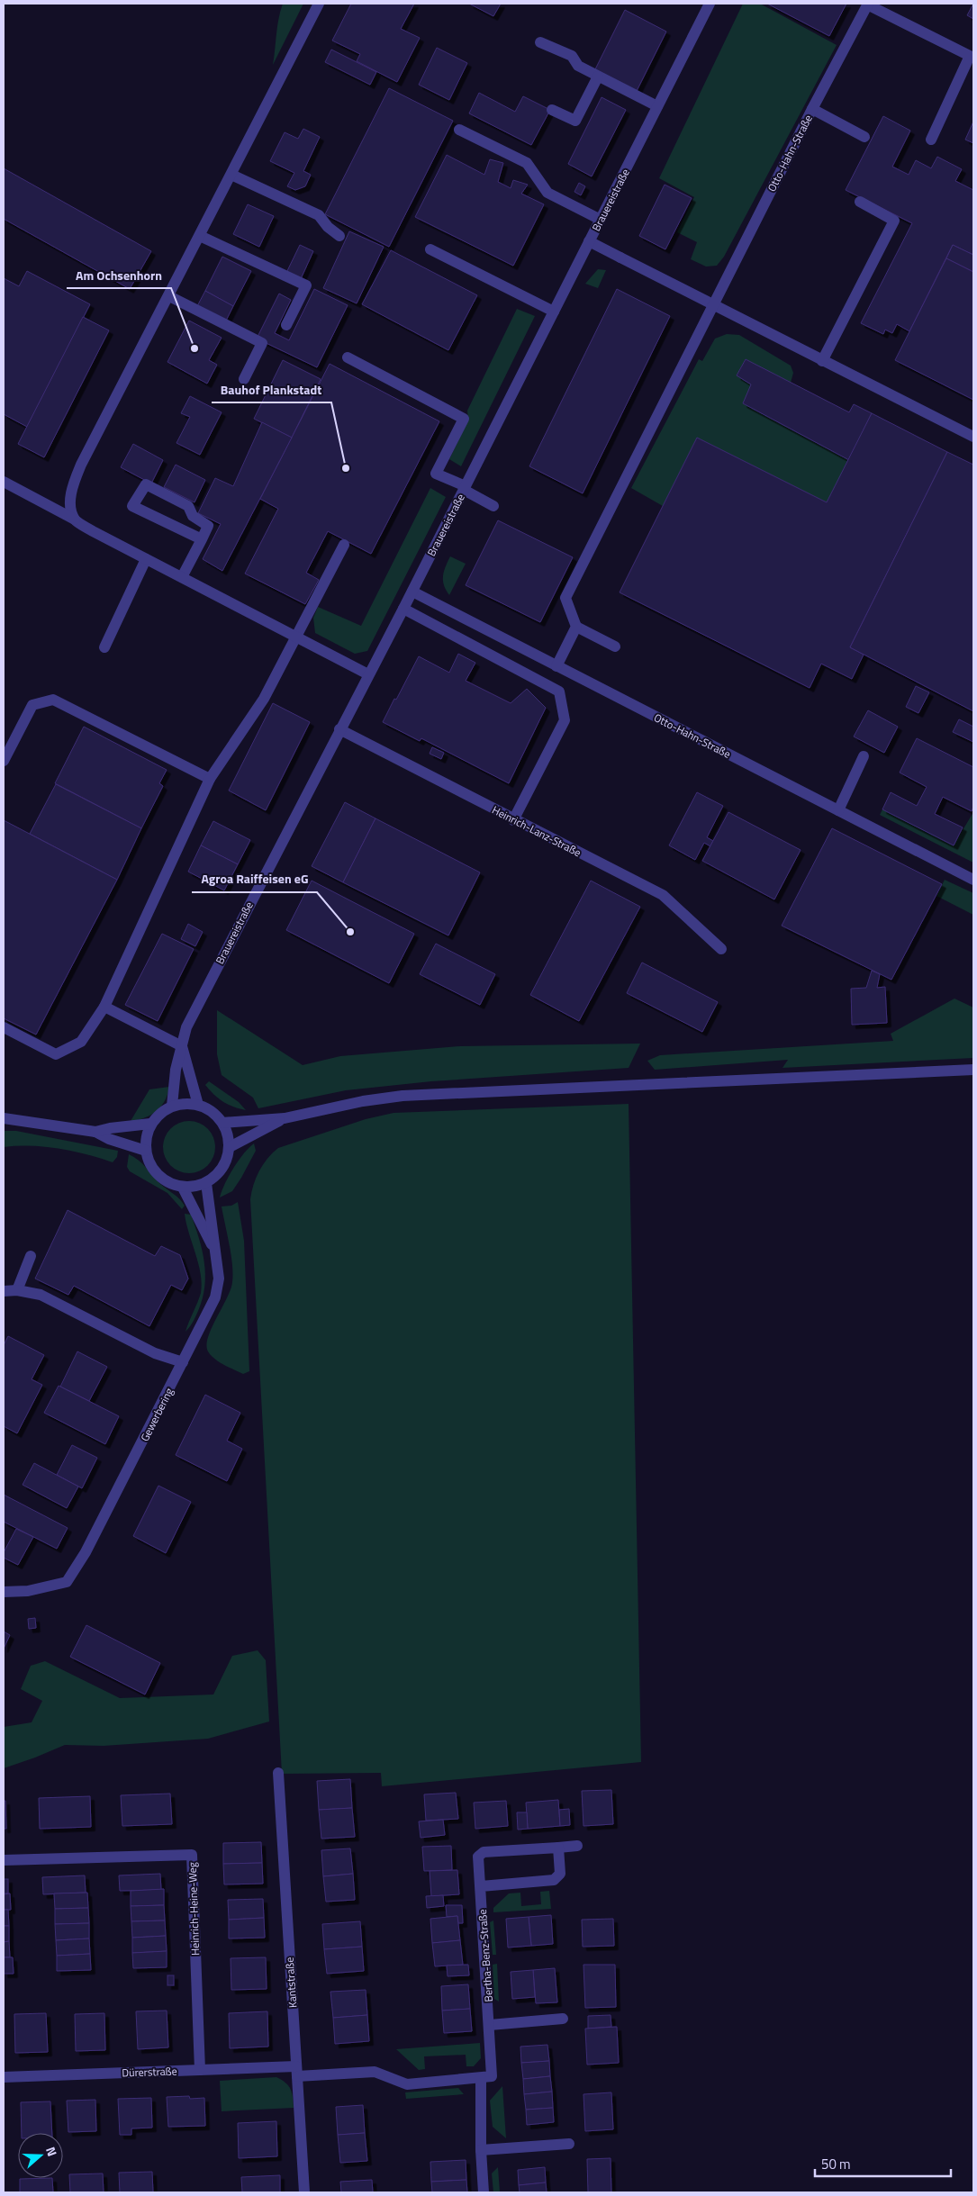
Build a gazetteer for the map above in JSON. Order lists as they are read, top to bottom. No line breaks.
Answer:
{"streets":{"street":["Otto-Hahn-Straße","Brauereistraße","Heinrich-Lanz-Straße","Gewerbering","Heinrich-Heine-Weg","Bertha-Benz-Straße","Kantstraße","Dürerstraße"]},"crossings":[["Otto-Hahn-Straße","Brauereistraße"],["Brauereistraße","Heinrich-Lanz-Straße"],["Heinrich-Heine-Weg","Dürerstraße"],["Kantstraße","Dürerstraße"]],"places":["Am Ochsenhorn","Bauhof Plankstadt","Agroa Raiffeisen eG"],"scale_bar":"50 m","north":"right"}
